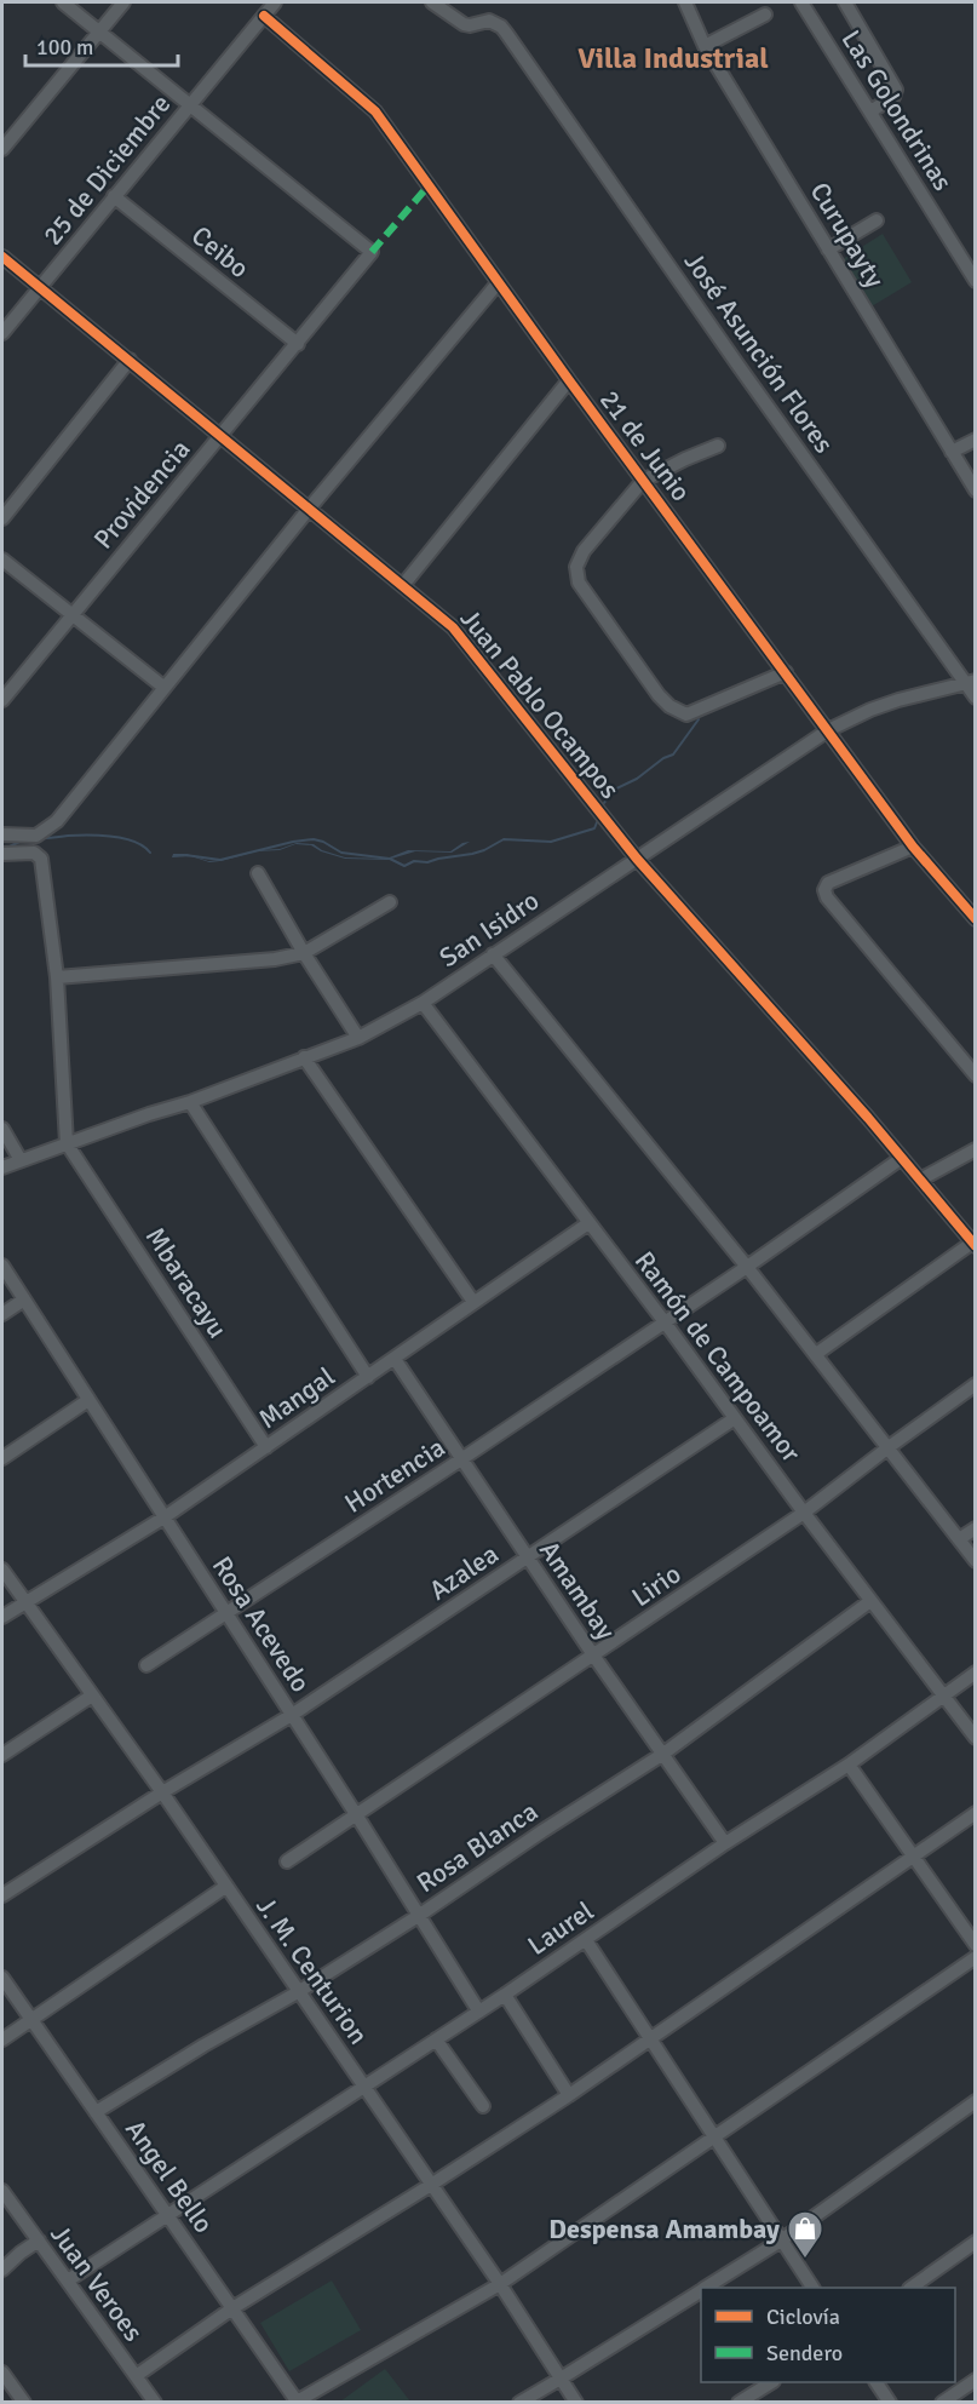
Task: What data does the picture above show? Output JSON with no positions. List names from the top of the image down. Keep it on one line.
{"streets":{"street":["Las Golondrinas","25 de Diciembre","Curupayty","Ceibo","José Asunción Flores","21 de Junio","Providencia","Juan Pablo Ocampos","San Isidro","Mbaracayu","Ramón de Campoamor","Mangal","Hortencia","Azalea","Lirio","Amambay","Rosa Acevedo","Rosa Blanca","Laurel","J. M. Centurion","Angel Bello","Juan Veroes"]},"crossings":[["25 de Diciembre","Ceibo"],["25 de Diciembre","21 de Junio"],["25 de Diciembre","Providencia"],["25 de Diciembre","Juan Pablo Ocampos"],["Ceibo","Providencia"],["José Asunción Flores","San Isidro"],["21 de Junio","San Isidro"],["Providencia","Juan Pablo Ocampos"],["Juan Pablo Ocampos","San Isidro"],["Juan Pablo Ocampos","Hortencia"],["San Isidro","Mbaracayu"],["San Isidro","Ramón de Campoamor"],["Mbaracayu","Mangal"],["Ramón de Campoamor","Mangal"],["Ramón de Campoamor","Hortencia"],["Ramón de Campoamor","Azalea"],["Ramón de Campoamor","Lirio"],["Ramón de Campoamor","Rosa Blanca"],["Ramón de Campoamor","Laurel"],["Mangal","Amambay"],["Mangal","Rosa Acevedo"],["Mangal","J. M. Centurion"],["Hortencia","Amambay"],["Hortencia","Rosa Acevedo"],["Azalea","Amambay"],["Azalea","Rosa Acevedo"],["Azalea","J. M. Centurion"],["Lirio","Amambay"],["Lirio","Rosa Acevedo"],["Amambay","Rosa Blanca"],["Amambay","Laurel"],["Rosa Acevedo","Rosa Blanca"],["Rosa Acevedo","Laurel"],["Rosa Blanca","J. M. Centurion"],["Rosa Blanca","Angel Bello"],["Laurel","J. M. Centurion"],["Laurel","Angel Bello"],["Laurel","Juan Veroes"]],"districts":["Villa Industrial"],"places":{"shop":["Despensa Amambay"]},"legend":["Ciclovía","Sendero"],"scale_bar":"100 m"}
